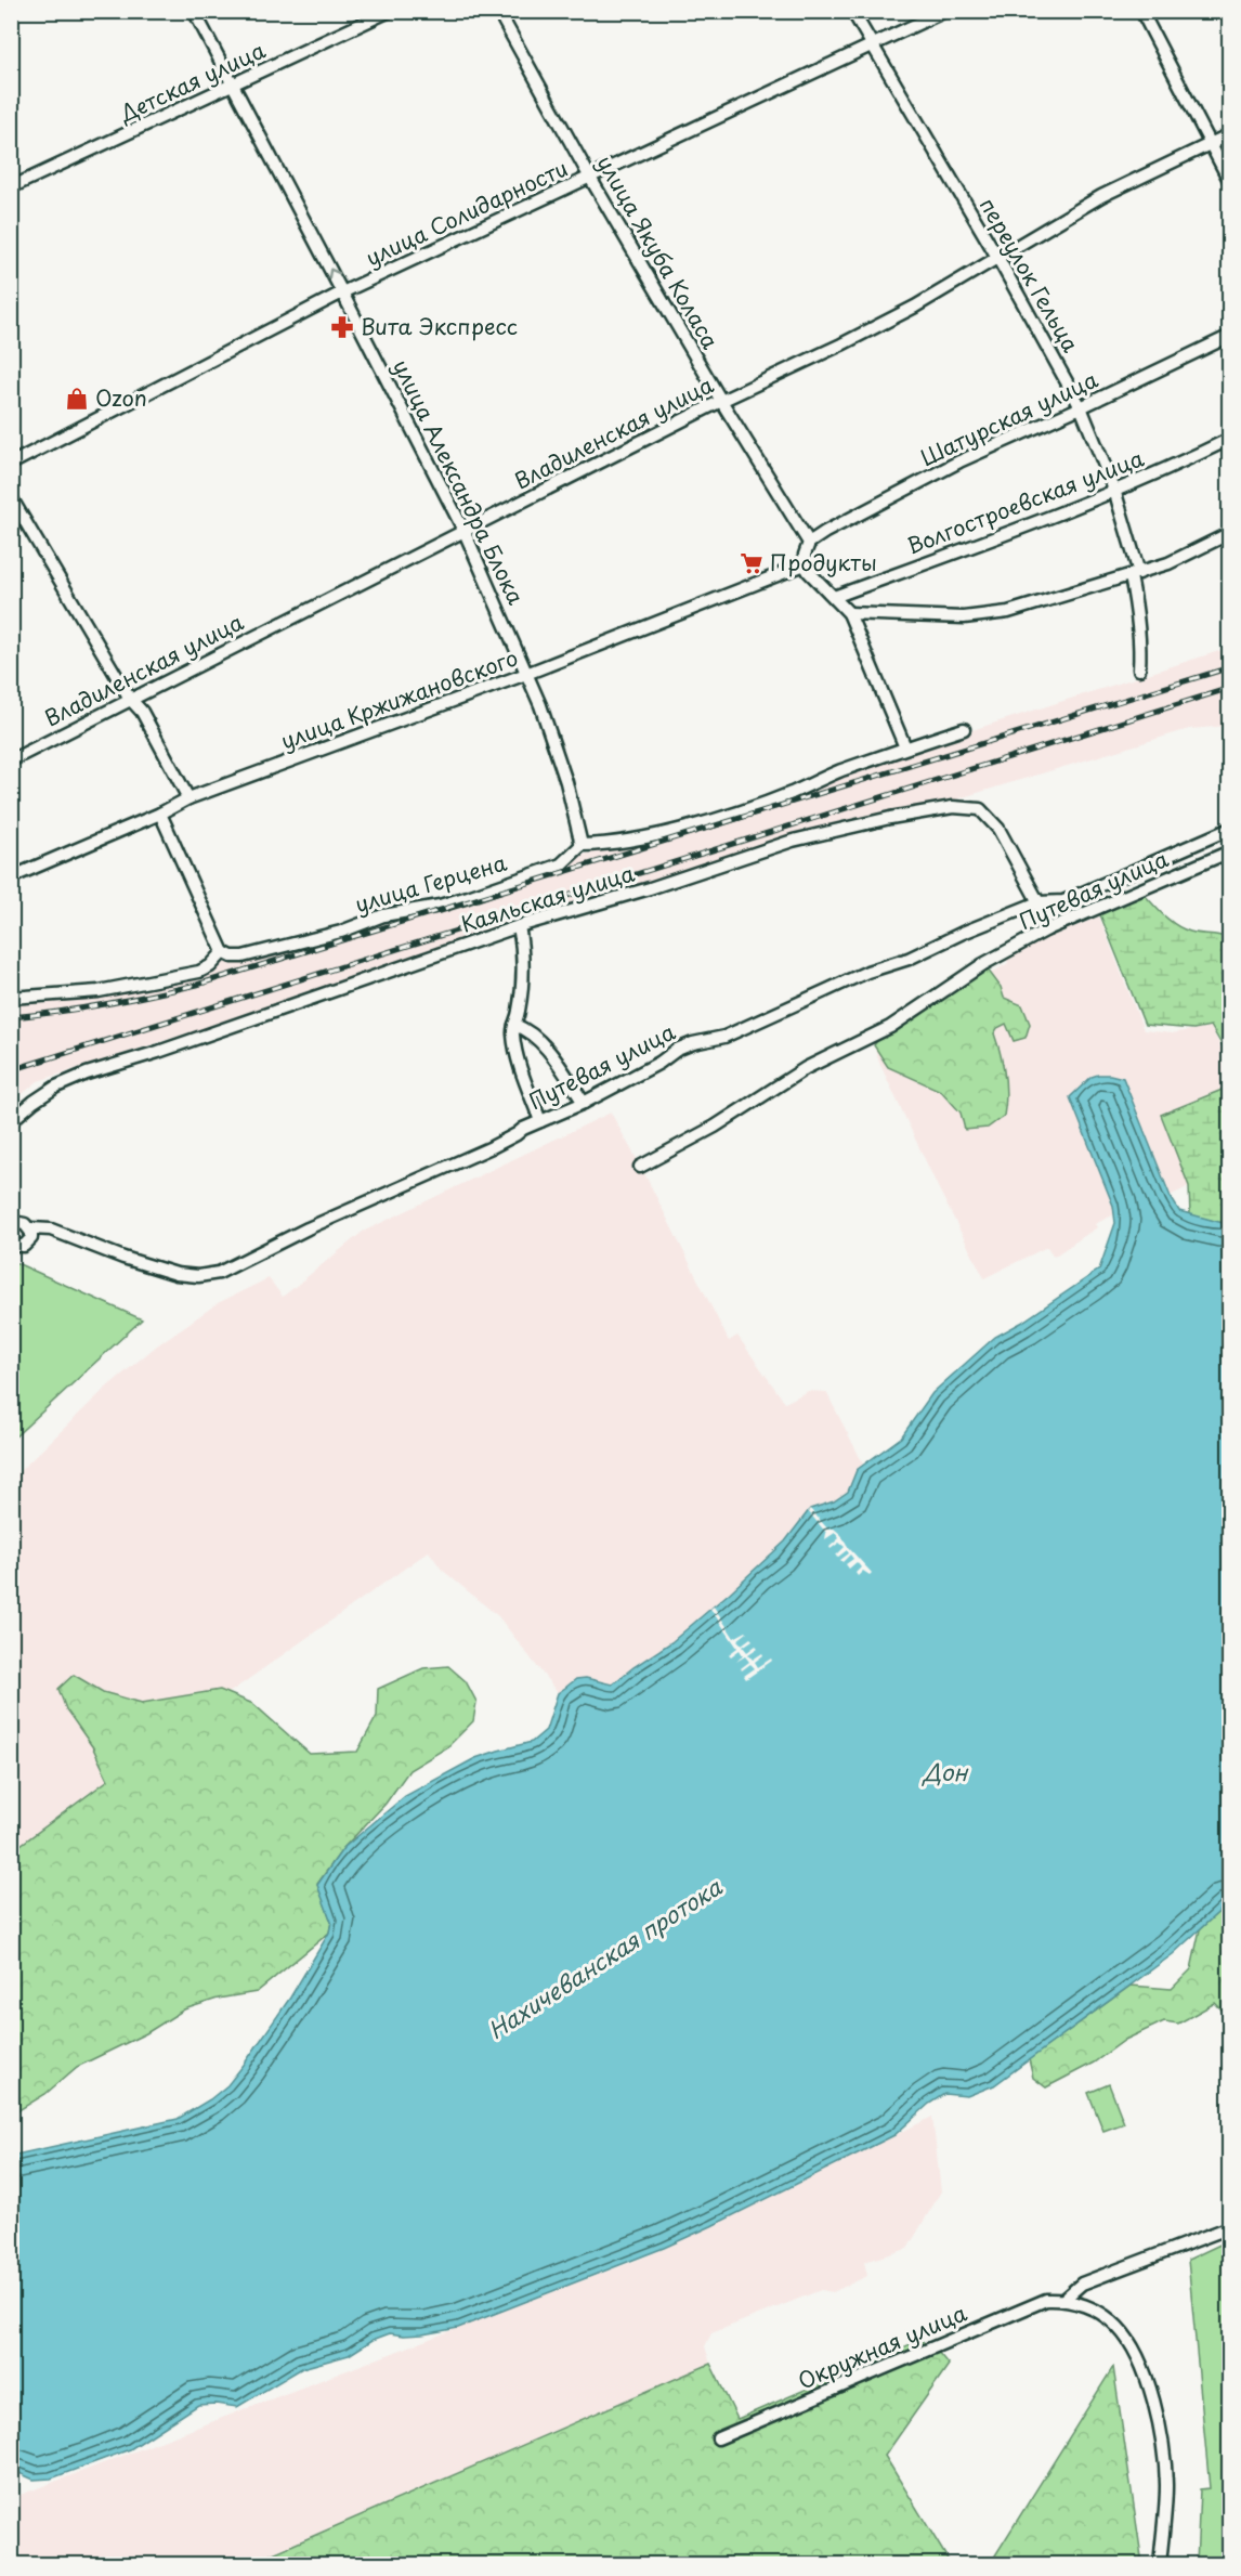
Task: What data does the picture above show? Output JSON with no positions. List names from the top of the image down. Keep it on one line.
{"streets":{"street":["Детская улица","улица Солидарности","улица Якуба Коласа","переулок Гельца","Шатурская улица","Владиленская улица","улица Александра Блока","Волгостроевская улица","улица Кржижановского","улица Герцена","Путевая улица","Каяльская улица","Окружная улица"]},"crossings":[["Детская улица","улица Александра Блока"],["улица Солидарности","улица Якуба Коласа"],["улица Солидарности","переулок Гельца"],["улица Солидарности","улица Александра Блока"],["улица Якуба Коласа","Шатурская улица"],["улица Якуба Коласа","Владиленская улица"],["переулок Гельца","Шатурская улица"],["переулок Гельца","Владиленская улица"],["переулок Гельца","Волгостроевская улица"],["Владиленская улица","улица Александра Блока"],["улица Александра Блока","улица Кржижановского"],["улица Александра Блока","улица Герцена"],["Путевая улица","Каяльская улица"]],"water":["Дон","Нахичеванская протока"],"places":{"pharmacy":["Вита Экспресс"],"shop":["Ozon"],"supermarket":["Продукты"]}}
